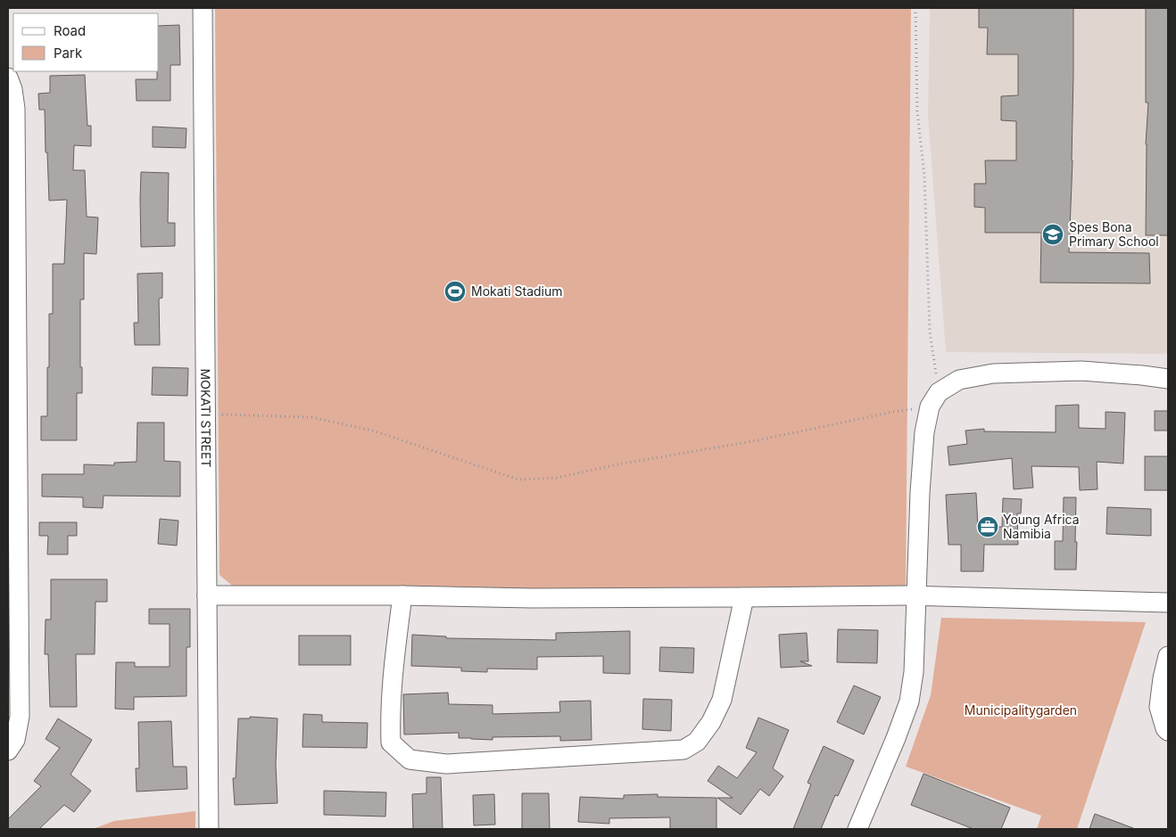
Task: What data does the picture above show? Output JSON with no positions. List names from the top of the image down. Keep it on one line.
{"streets":{"street":["MOKATI STREET"]},"parks":["Municipalitygarden"],"places":{"school or university":["Spes Bona Primary School"],"sports":["Mokati Stadium"],"office":["Young Africa Namibia"]},"legend":["Road","Park"]}
